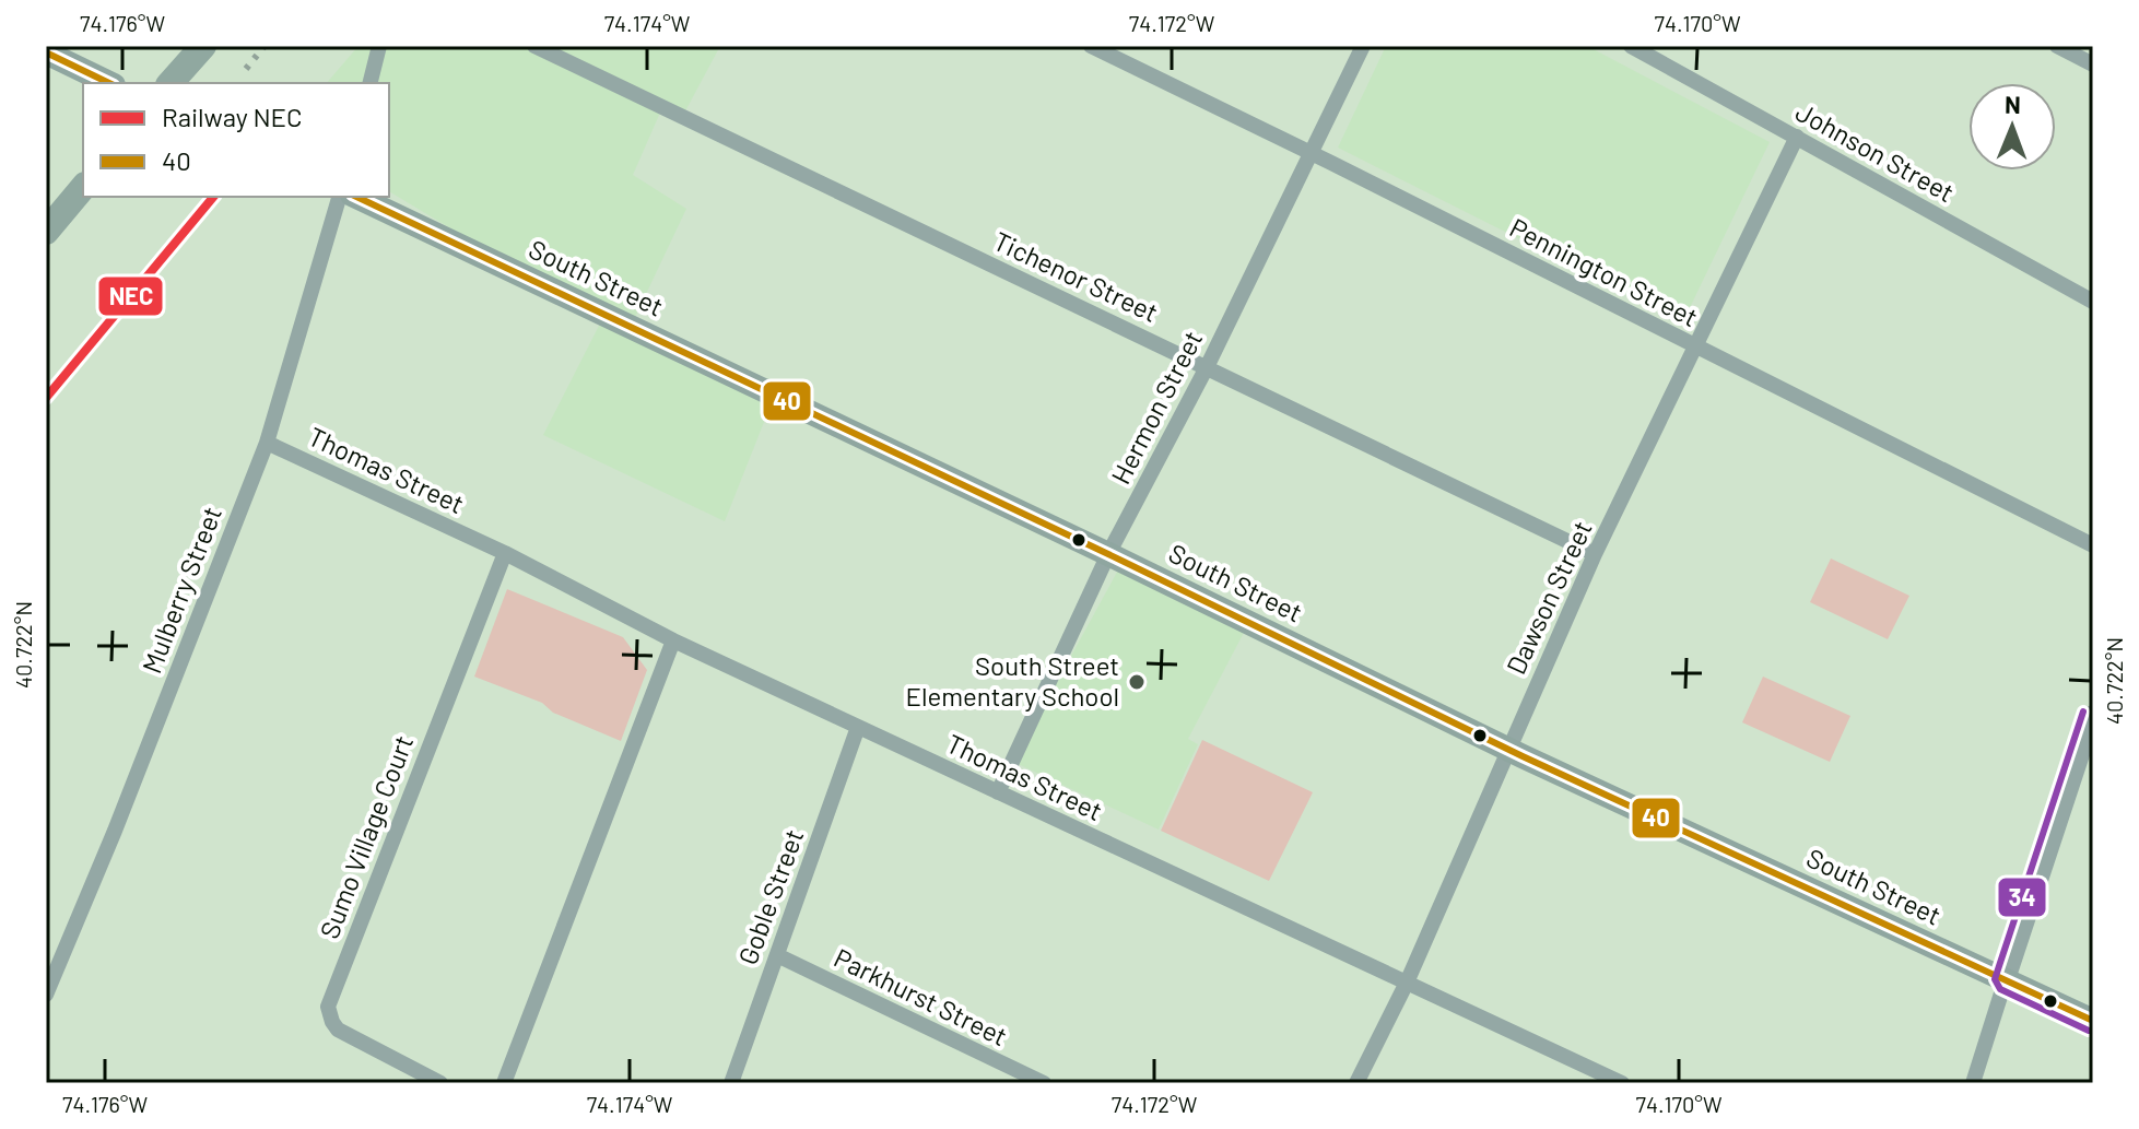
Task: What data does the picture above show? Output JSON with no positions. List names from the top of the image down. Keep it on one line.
{"streets":{"main road":["South Street"],"street":["Johnson Street","Pennington Street","Tichenor Street","Hermon Street","Thomas Street","Mulberry Street","Dawson Street","Sumo Village Court","Goble Street","Parkhurst Street"]},"crossings":[["Johnson Street","Dawson Street"],["Pennington Street","Hermon Street"],["Pennington Street","Dawson Street"],["Tichenor Street","Hermon Street"],["Tichenor Street","Dawson Street"],["South Street","Hermon Street"],["South Street","Dawson Street"],["Hermon Street","Thomas Street"],["Thomas Street","Mulberry Street"],["Thomas Street","Dawson Street"],["Thomas Street","Sumo Village Court"],["Thomas Street","Goble Street"],["Goble Street","Parkhurst Street"]],"places":["South Street Elementary School"],"lines":["transit line 40","rail line NEC","transit line 34"],"legend":["Railway NEC","40"],"north":"top","coordinates":["74.176°W","74.174°W","74.172°W","74.170°W","40.722°N"]}
